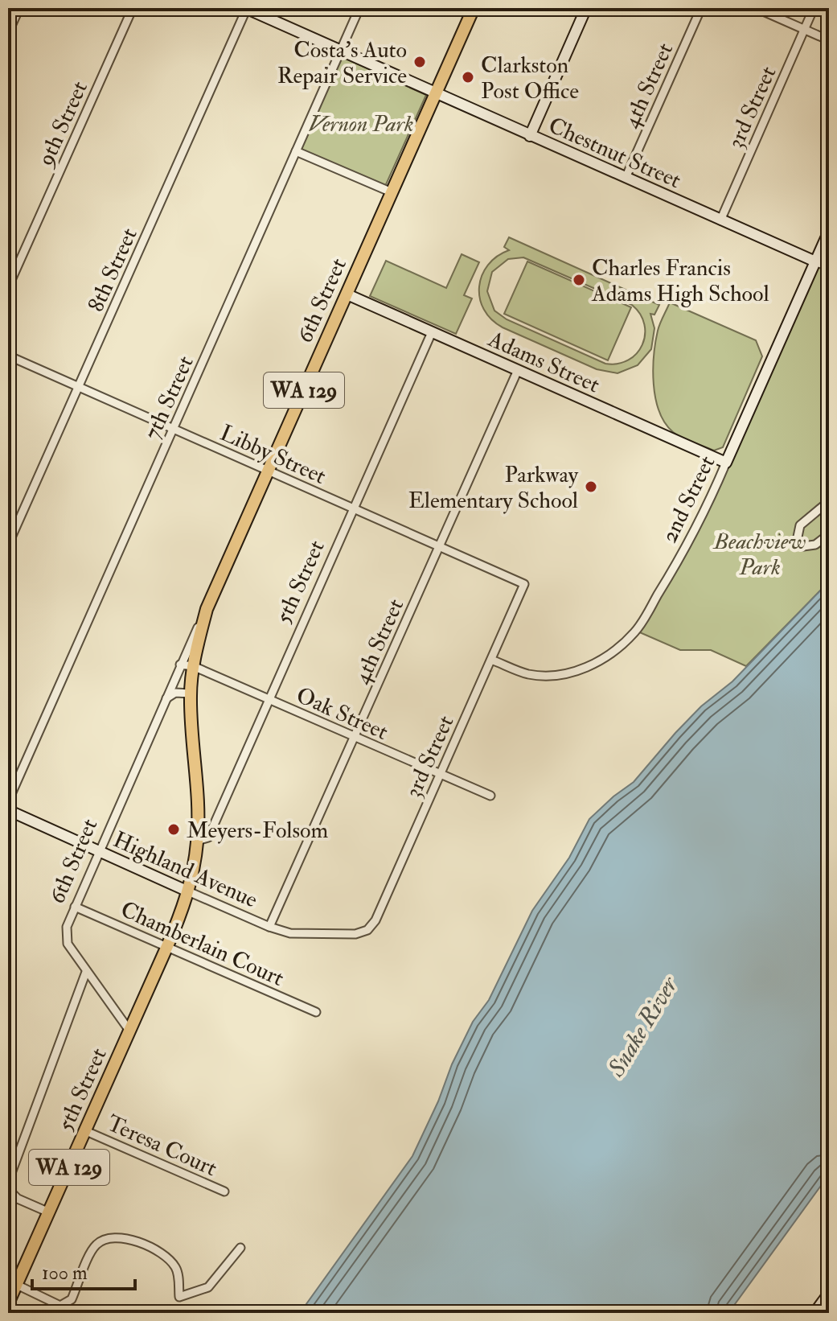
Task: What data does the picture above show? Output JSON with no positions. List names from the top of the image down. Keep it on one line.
{"streets":{"main road":["6th Street","WA 129","5th Street"],"street":["4th Street","3rd Street","9th Street","Chestnut Street","8th Street","Adams Street","7th Street","Libby Street","2nd Street","Oak Street","Highland Avenue","Chamberlain Court","Teresa Court"]},"crossings":[["4th Street","Chestnut Street"],["4th Street","Adams Street"],["4th Street","Libby Street"],["4th Street","Oak Street"],["4th Street","Highland Avenue"],["3rd Street","Chestnut Street"],["3rd Street","Libby Street"],["3rd Street","2nd Street"],["3rd Street","Oak Street"],["3rd Street","Highland Avenue"],["Chestnut Street","8th Street"],["Chestnut Street","6th Street"],["Chestnut Street","7th Street"],["Chestnut Street","2nd Street"],["8th Street","Libby Street"],["6th Street","Adams Street"],["6th Street","WA 129"],["6th Street","Libby Street"],["6th Street","5th Street"],["6th Street","Oak Street"],["6th Street","Highland Avenue"],["6th Street","Chamberlain Court"],["Adams Street","2nd Street"],["Adams Street","5th Street"],["WA 129","5th Street"],["WA 129","Highland Avenue"],["7th Street","Libby Street"],["Libby Street","5th Street"],["5th Street","Oak Street"],["5th Street","Highland Avenue"],["5th Street","Chamberlain Court"],["5th Street","Teresa Court"]],"water":["Snake River"],"parks":["Vernon Park","Beachview Park"],"places":["Costa's Auto Repair Service","Clarkston Post Office","Charles Francis Adams High School","Parkway Elementary School","Meyers-Folsom"],"scale_bar":"100 m"}
